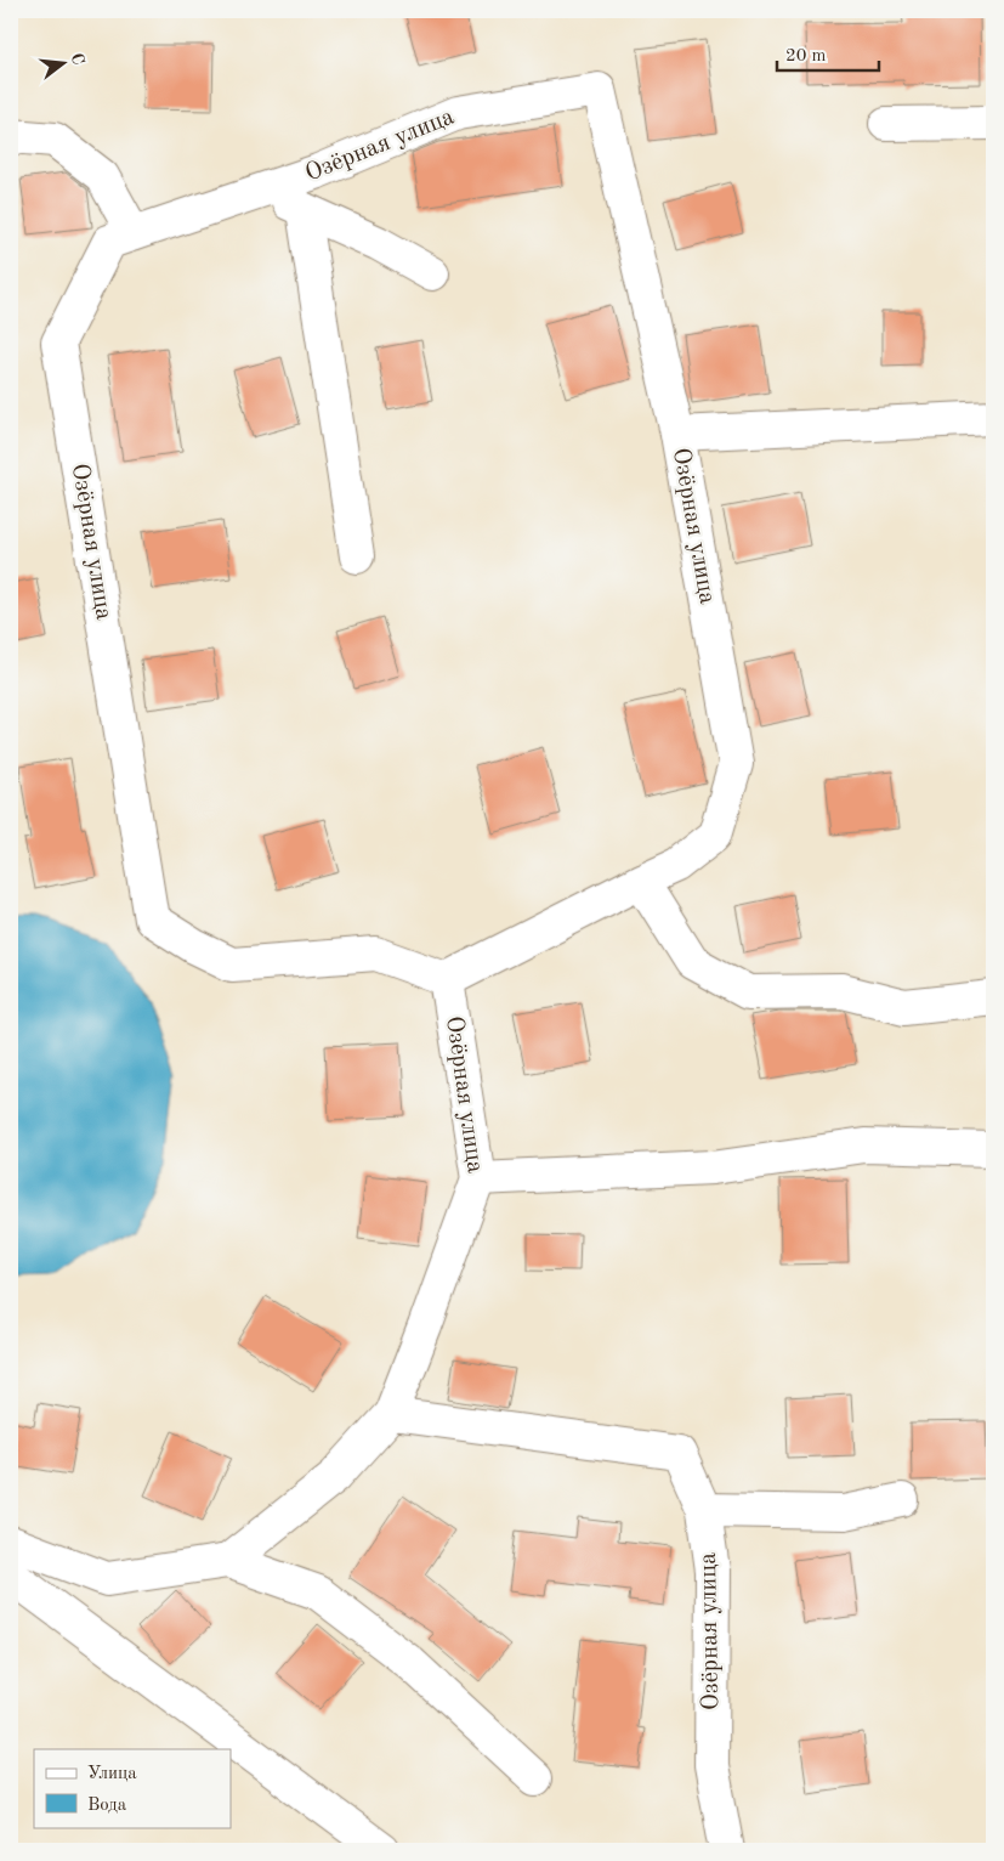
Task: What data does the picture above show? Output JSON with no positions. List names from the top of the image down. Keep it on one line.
{"streets":{"street":["Озёрная улица"]},"legend":["Улица","Вода"],"scale_bar":"20 m","north":"right"}
